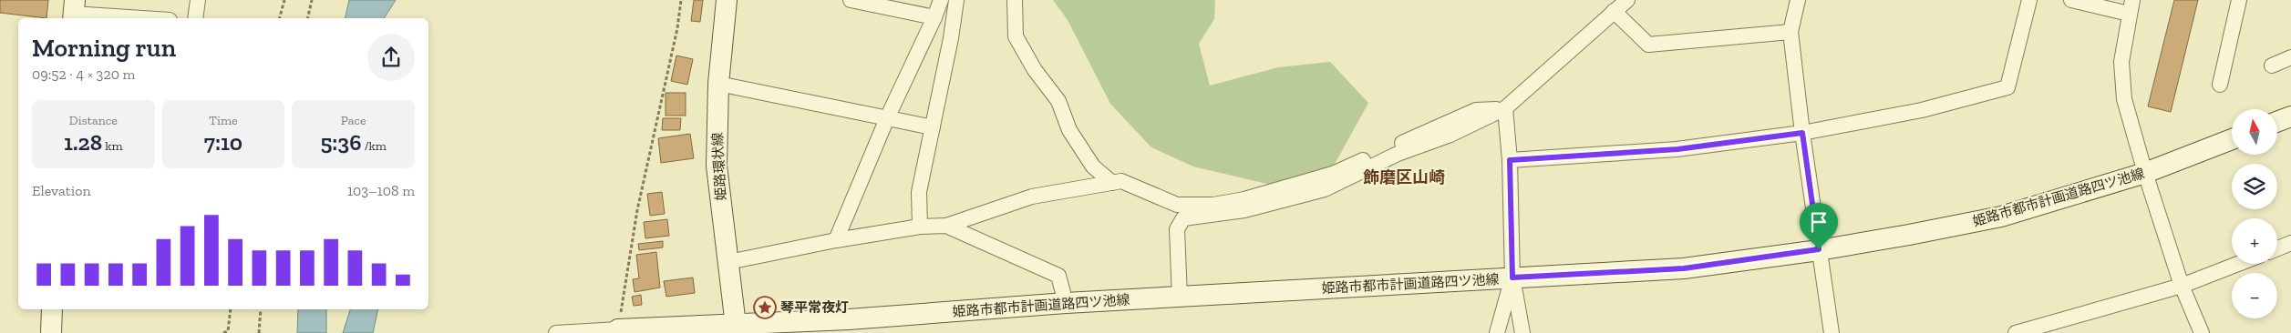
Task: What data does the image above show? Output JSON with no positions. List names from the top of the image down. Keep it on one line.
{"streets":{"street":["姫路環状線","姫路市都市計画道路四ツ池線"]},"crossings":[["姫路環状線","姫路市都市計画道路四ツ池線"]],"districts":["飾磨区山崎"],"places":{"place":["琴平常夜灯"]},"north":"top","page":{"heading":["Morning run","09:52 · 4 × 320 m"],"stats":[["Distance","1.28 km"],["Time","7:10"],["Pace","5:36 /km"]],"map_buttons":["+","−"],"chart":["Elevation","103–108 m"]}}
